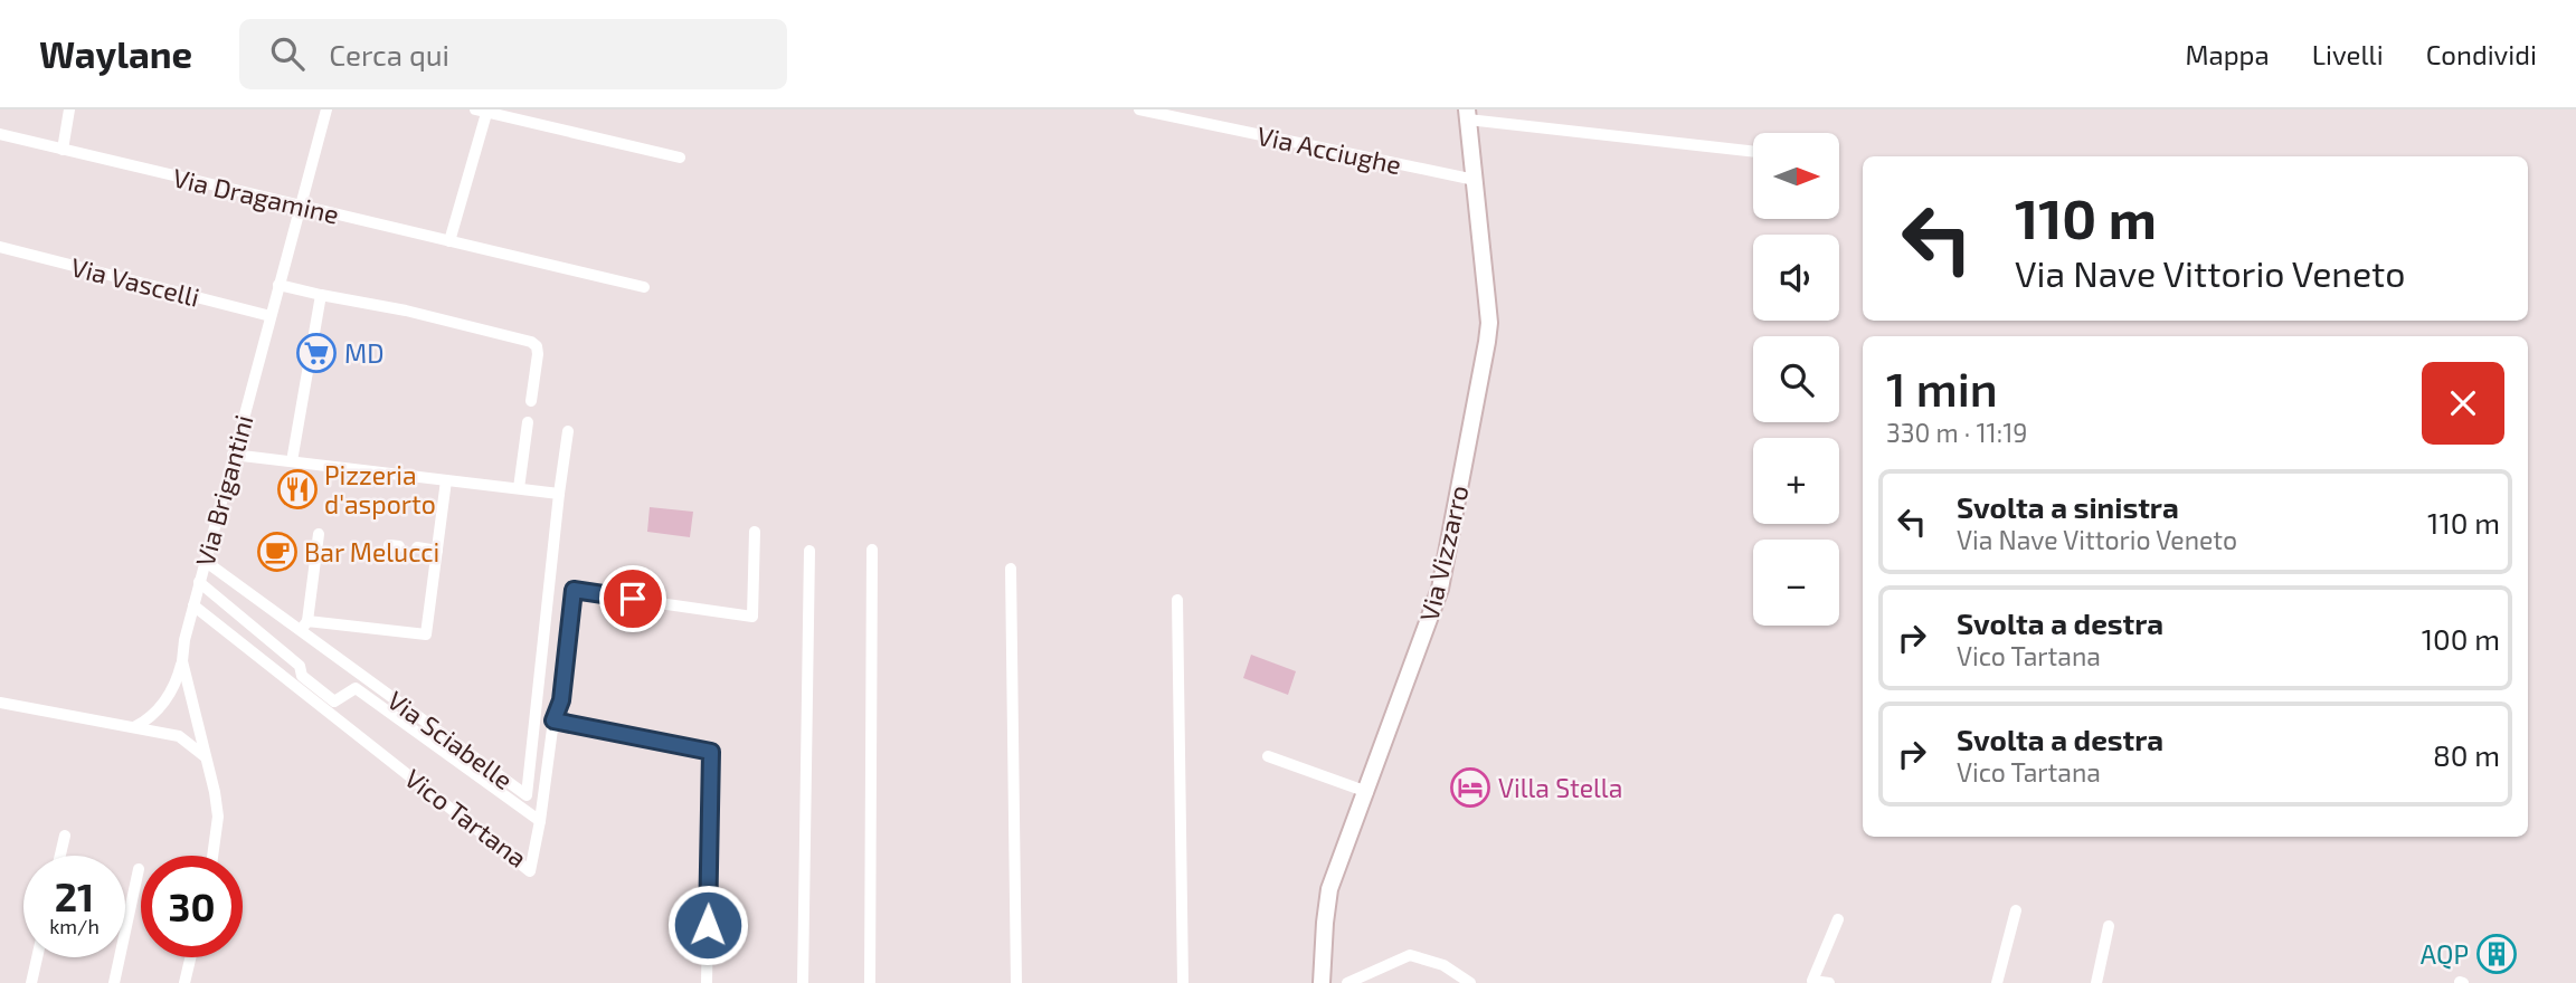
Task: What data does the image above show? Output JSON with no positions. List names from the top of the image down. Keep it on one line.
{"streets":{"street":["Via Acciughe","Via Dragamine","Via Vascelli","Via Brigantini","Via Vizzarro","Via Sciabelle","Vico Tartana"]},"crossings":[["Via Acciughe","Via Vizzarro"],["Via Dragamine","Via Brigantini"],["Via Vascelli","Via Brigantini"],["Via Brigantini","Via Sciabelle"],["Via Brigantini","Vico Tartana"],["Via Sciabelle","Vico Tartana"]],"places":{"supermarket":["MD"],"restaurant":["Pizzeria d'asporto"],"cafe":["Bar Melucci"],"hotel":["Villa Stella"],"building":["AQP"]},"north":"right","page":{"header":"Waylane","search":"Cerca qui","nav":["Mappa","Livelli","Condividi"],"map_buttons":["+","−"],"turn":["110 m","Via Nave Vittorio Veneto"],"heading":["1 min","330 m · 11:19"],"list":[{"name":"Svolta a sinistra","note":"Via Nave Vittorio Veneto","value":"110 m"},{"name":"Svolta a destra","note":"Vico Tartana","value":"100 m"},{"name":"Svolta a destra","note":"Vico Tartana","value":"80 m"}],"speed":"21 km/h","limit":"30"}}
